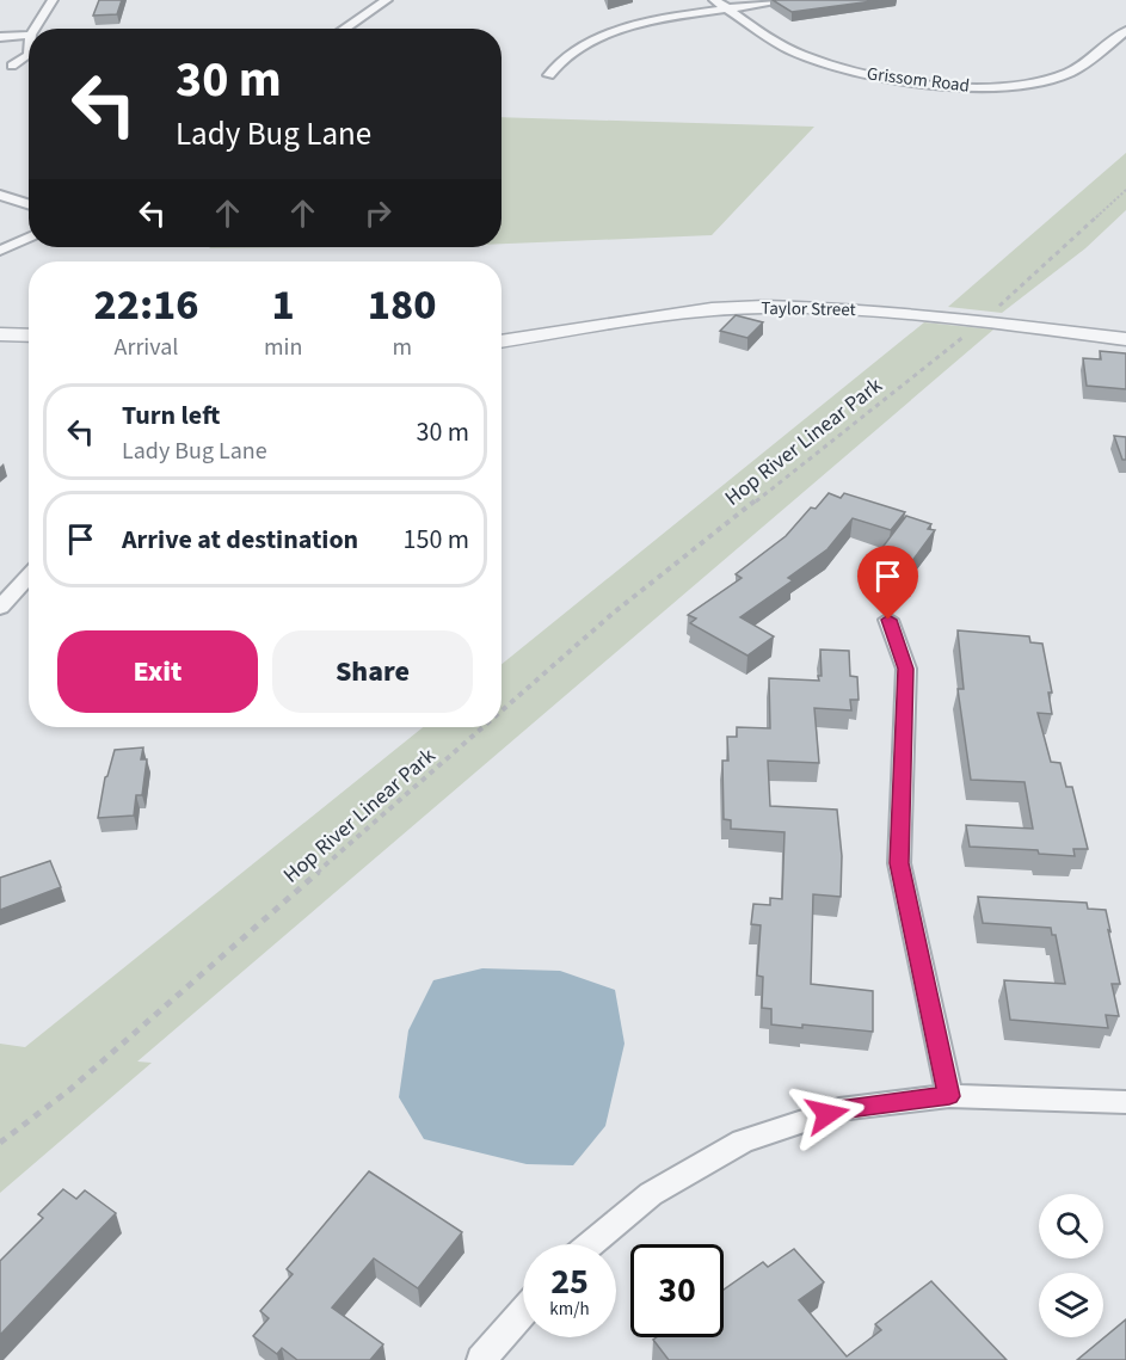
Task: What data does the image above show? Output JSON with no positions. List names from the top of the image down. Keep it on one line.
{"streets":{"street":["Grissom Road","Taylor Street"],"path":["Hop River Linear Park"]},"page":{"turn":["30 m","Lady Bug Lane"],"eta":["22:16","Arrival","1","min","180","m"],"list":[{"name":"Turn left","note":"Lady Bug Lane","value":"30 m"},{"name":"Arrive at destination","value":"150 m"}],"buttons":["Exit","Share"],"speed":"25 km/h","limit":"30"}}
